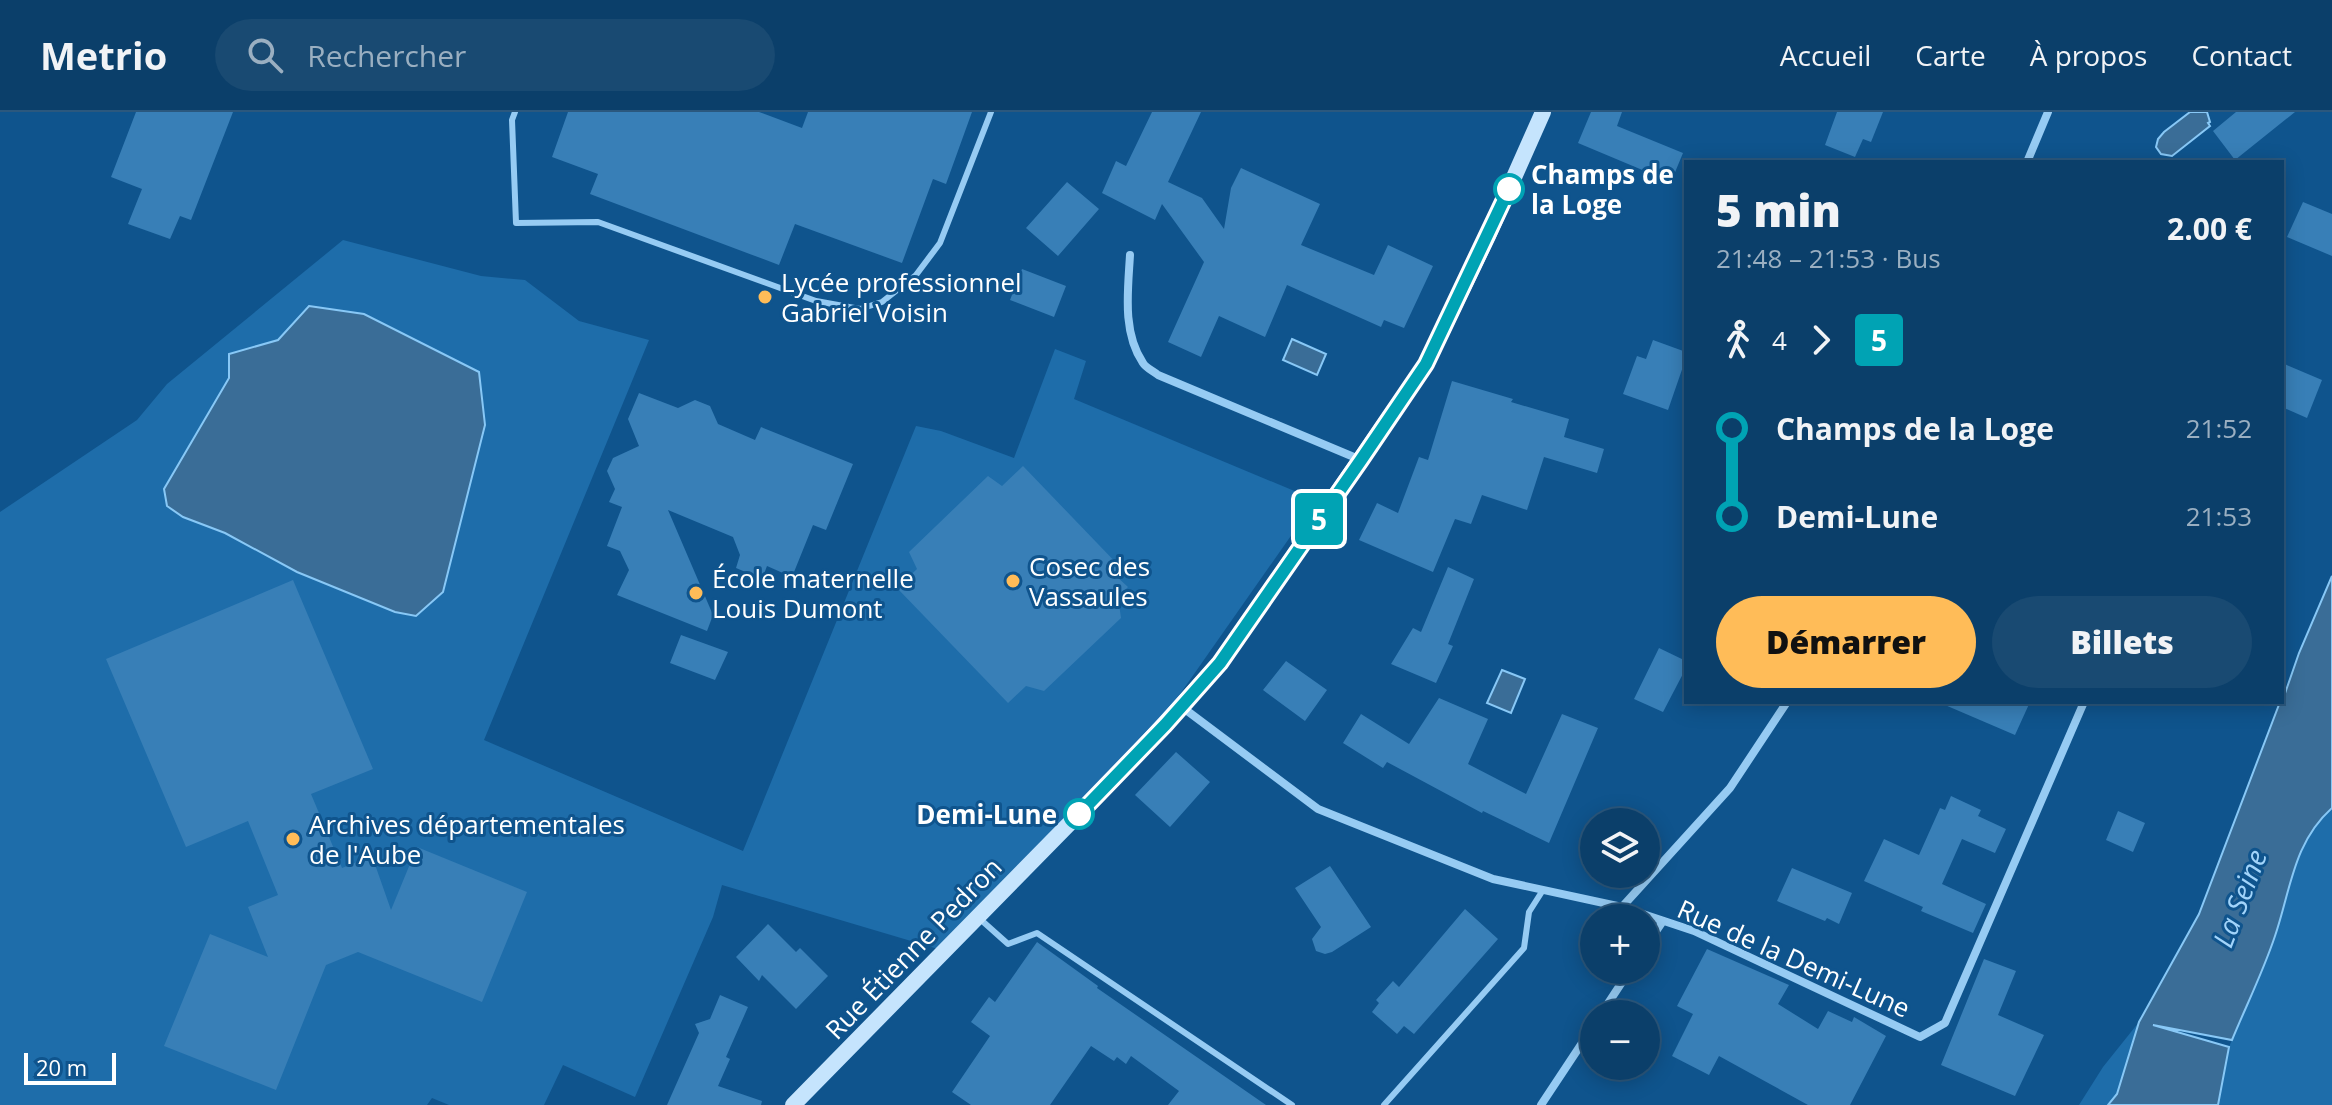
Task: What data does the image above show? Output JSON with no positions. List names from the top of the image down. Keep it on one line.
{"streets":{"street":["Rue Étienne Pedron","Rue de la Demi-Lune"]},"crossings":[["Rue Étienne Pedron","Rue de la Demi-Lune"]],"water":["La Seine"],"places":["Champs de la Loge","Lycée professionnel Gabriel Voisin","Cosec des Vassaules","École maternelle Louis Dumont","Demi-Lune","Archives départementales de l'Aube"],"lines":["bus line 5"],"scale_bar":"20 m","page":{"header":"Metrio","search":"Rechercher","nav":["Accueil","Carte","À propos","Contact"],"on_map":"5","heading":["5 min","21:48 – 21:53 · Bus","2.00 €"],"legs":["4","5"],"list":[{"name":"Champs de la Loge","value":"21:52"},{"name":"Demi-Lune","value":"21:53"}],"buttons":["Démarrer","Billets"],"map_buttons":["+","−"],"scale":"20 m"}}
